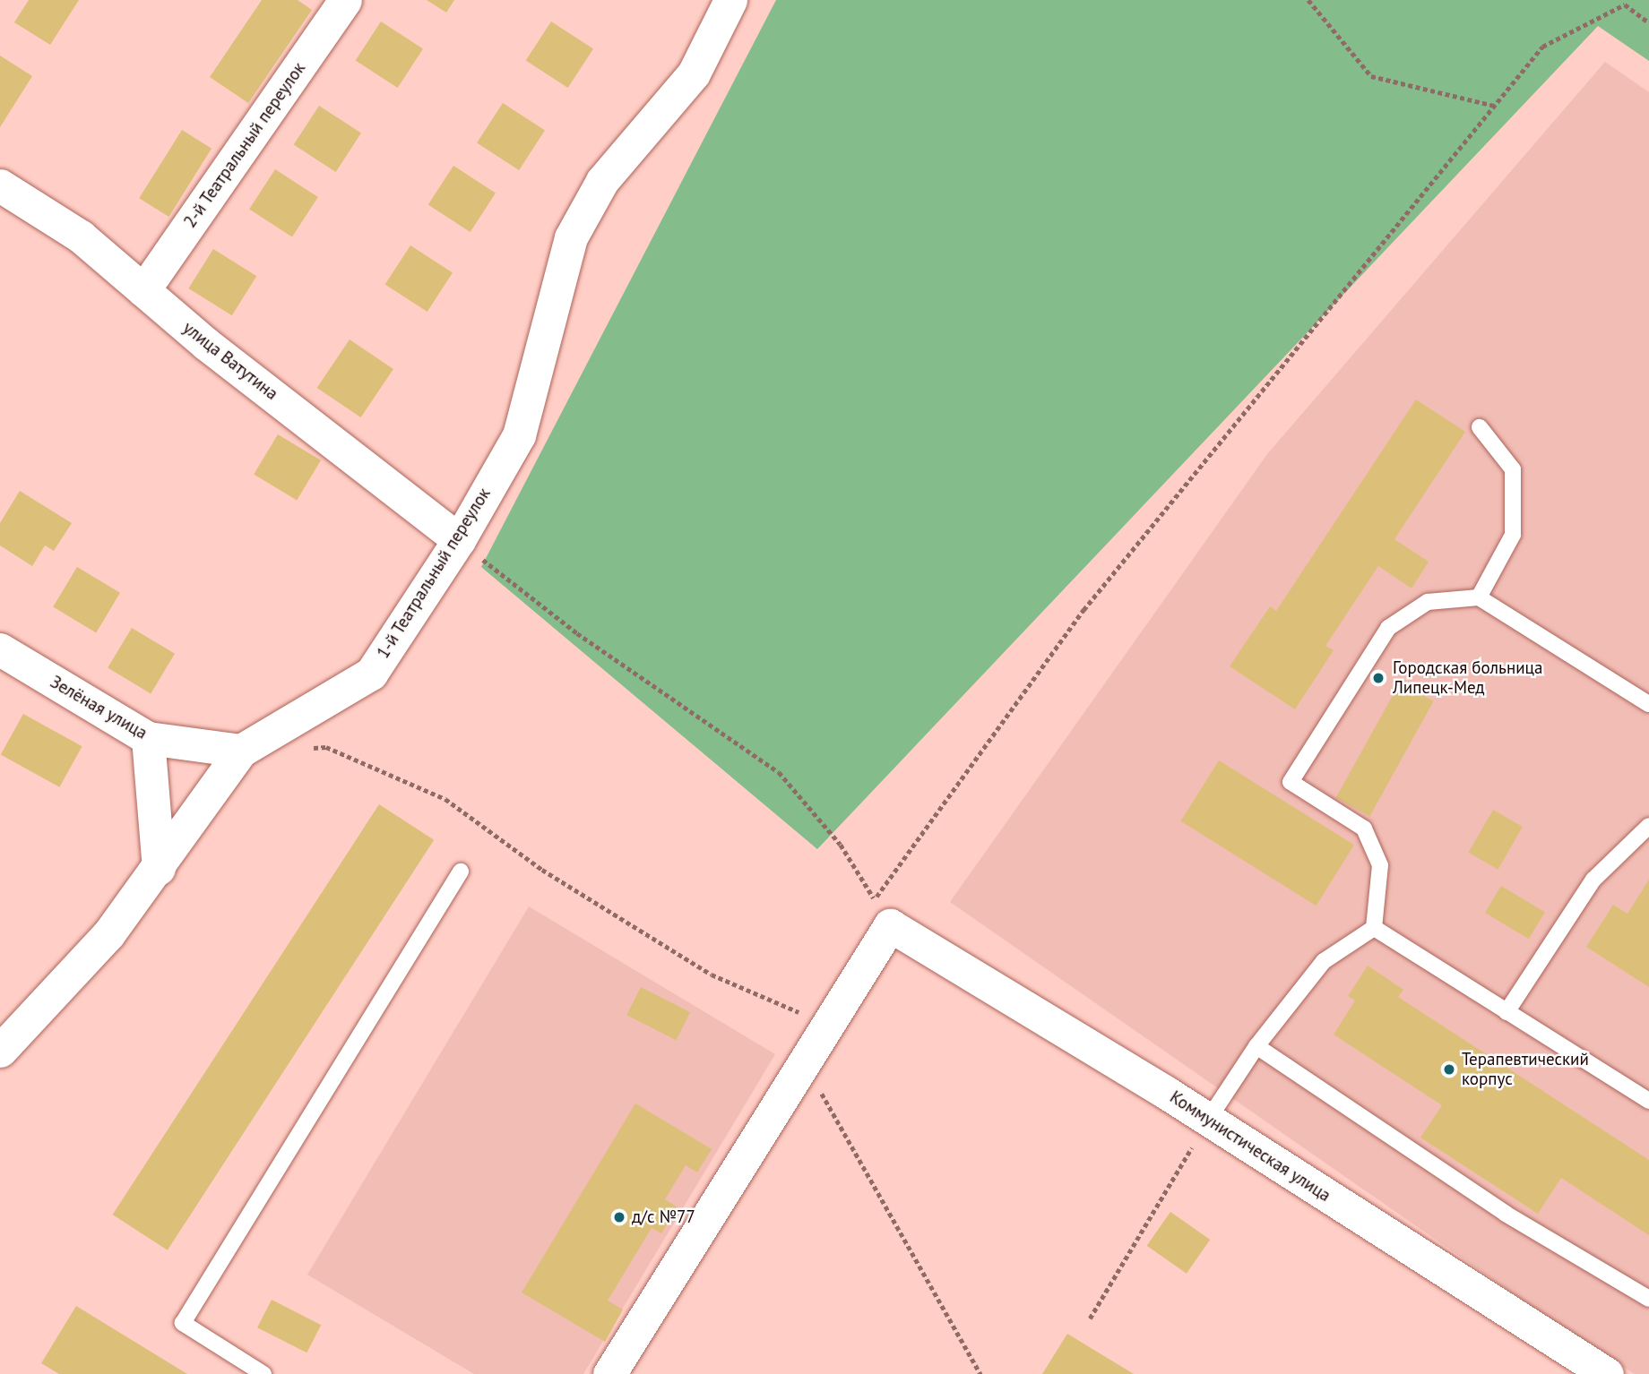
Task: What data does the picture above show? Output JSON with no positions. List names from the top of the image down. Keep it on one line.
{"streets":{"street":["2-й Театральный переулок","улица Ватутина","1-й Театральный переулок","Зелёная улица","Коммунистическая улица"]},"crossings":[["2-й Театральный переулок","улица Ватутина"],["улица Ватутина","1-й Театральный переулок"],["1-й Театральный переулок","Зелёная улица"]],"places":["Городская больница Липецк-Мед","Терапевтический корпус","д/с №77"]}
